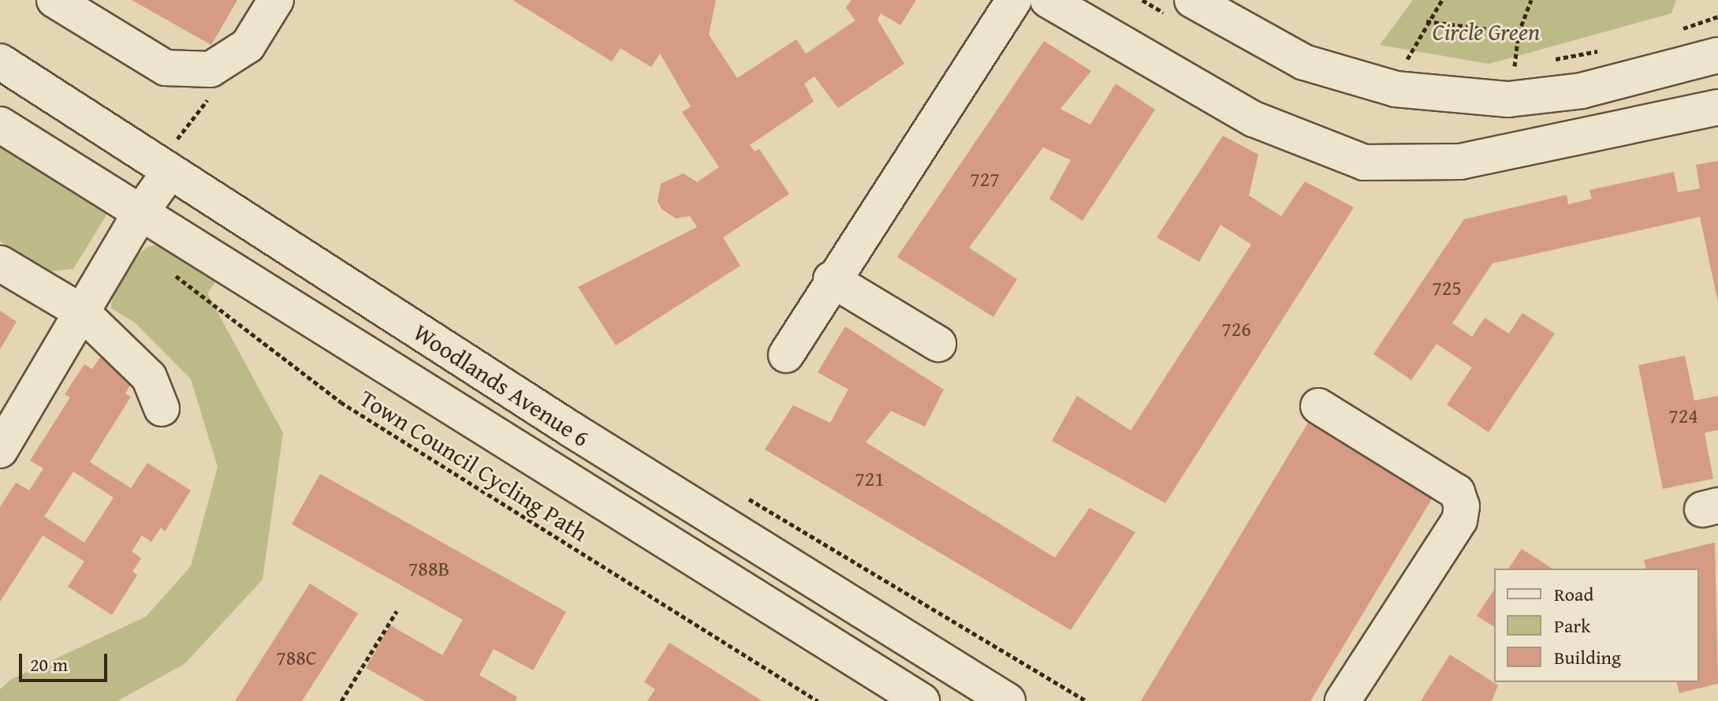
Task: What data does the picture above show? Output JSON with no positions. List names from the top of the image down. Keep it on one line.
{"streets":{"street":["Woodlands Avenue 6"],"path":["Town Council Cycling Path"]},"parks":["Circle Green"],"house_numbers":["727","725","726","724","721","788B","788C"],"legend":["Road","Park","Building"],"scale_bar":"20 m"}
